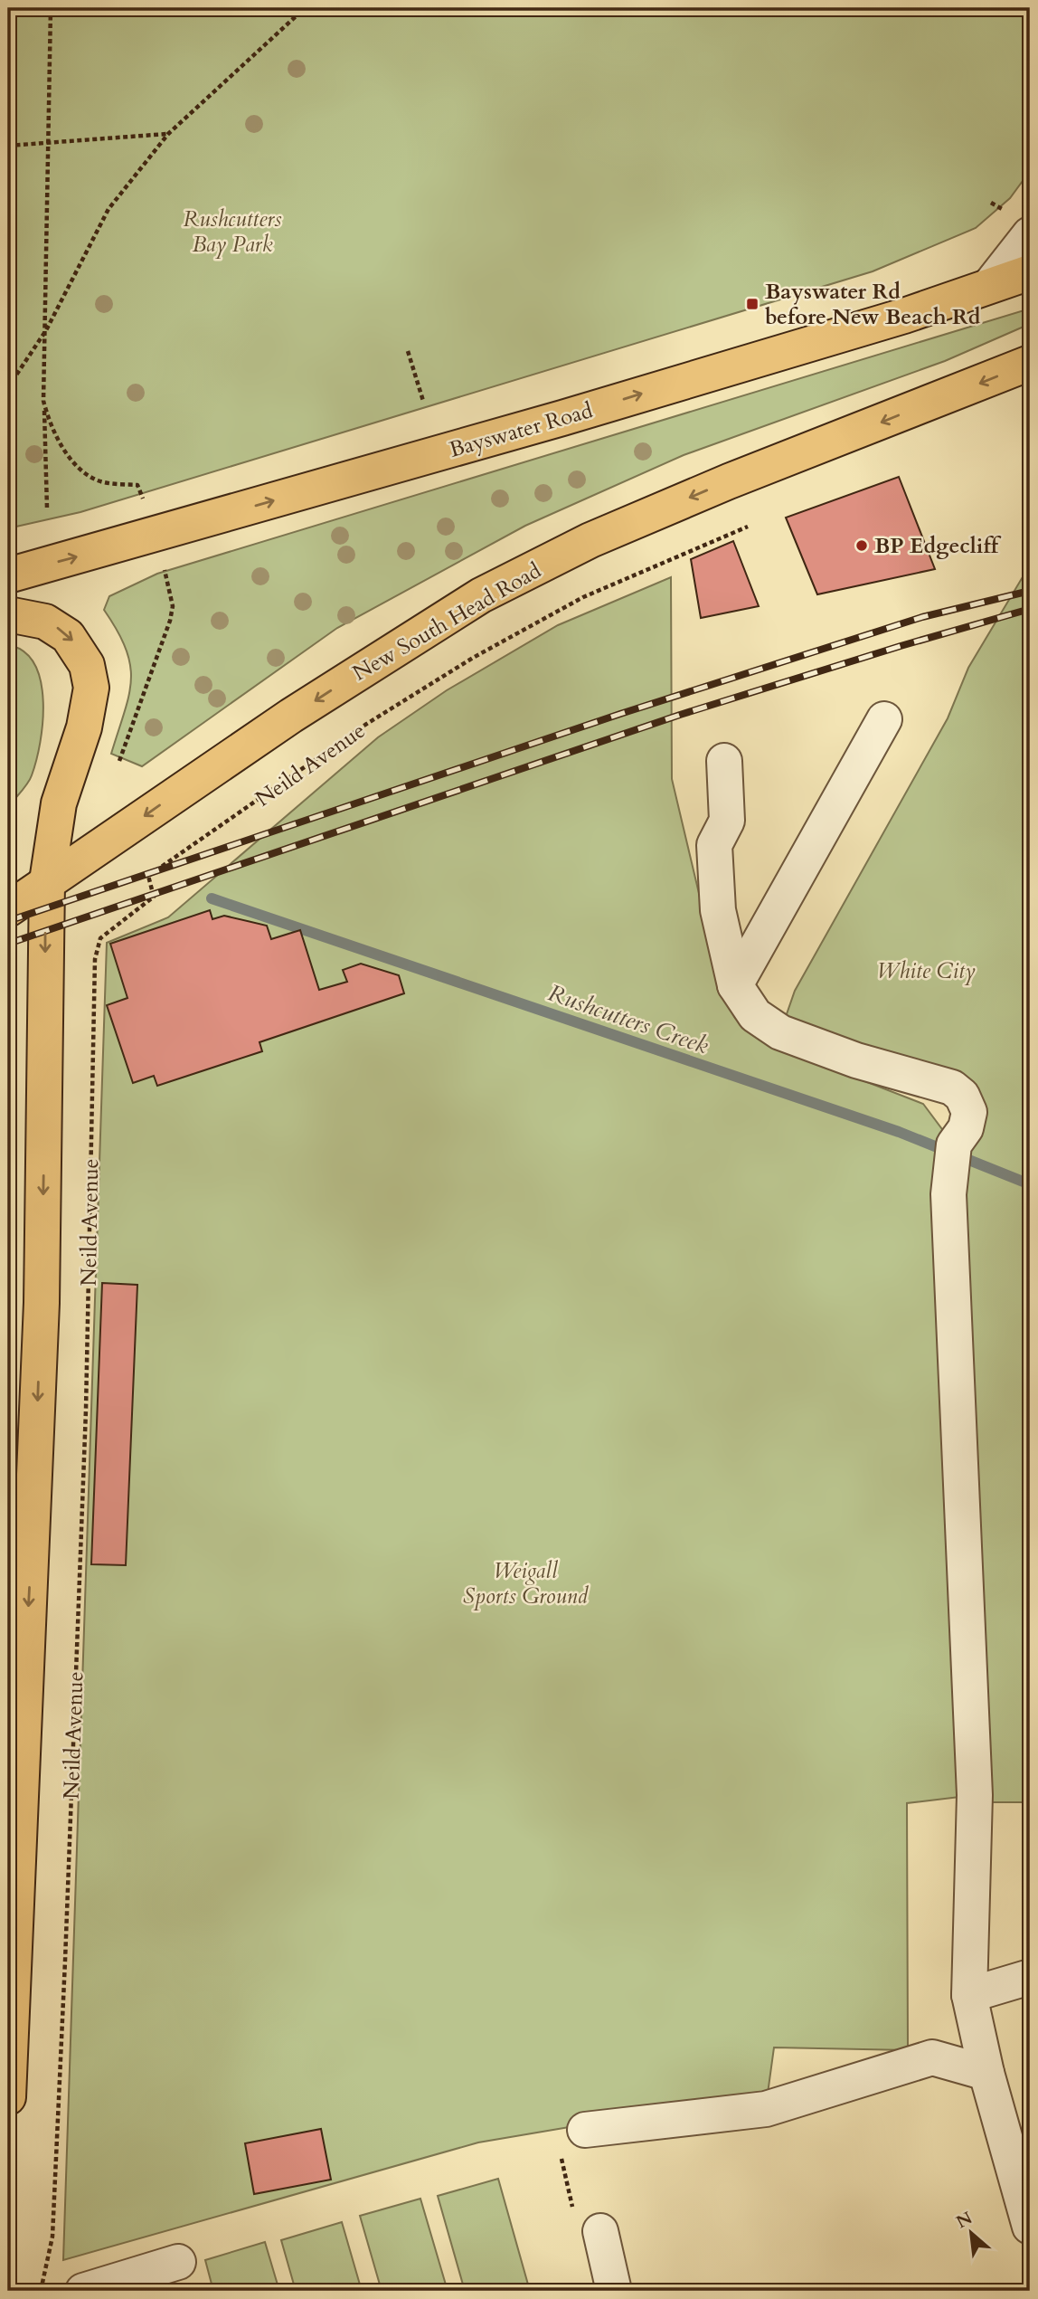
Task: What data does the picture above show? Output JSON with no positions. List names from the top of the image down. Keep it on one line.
{"streets":{"main road":["Bayswater Road","New South Head Road"],"path":["Neild Avenue"]},"one_way":["Bayswater Road","New South Head Road"],"water":["Rushcutters Creek"],"parks":["Rushcutters Bay Park","White City","Weigall Sports Ground"],"places":{"transit":["Bayswater Rd before New Beach Rd"],"other":["BP Edgecliff"]},"north":"top left"}
